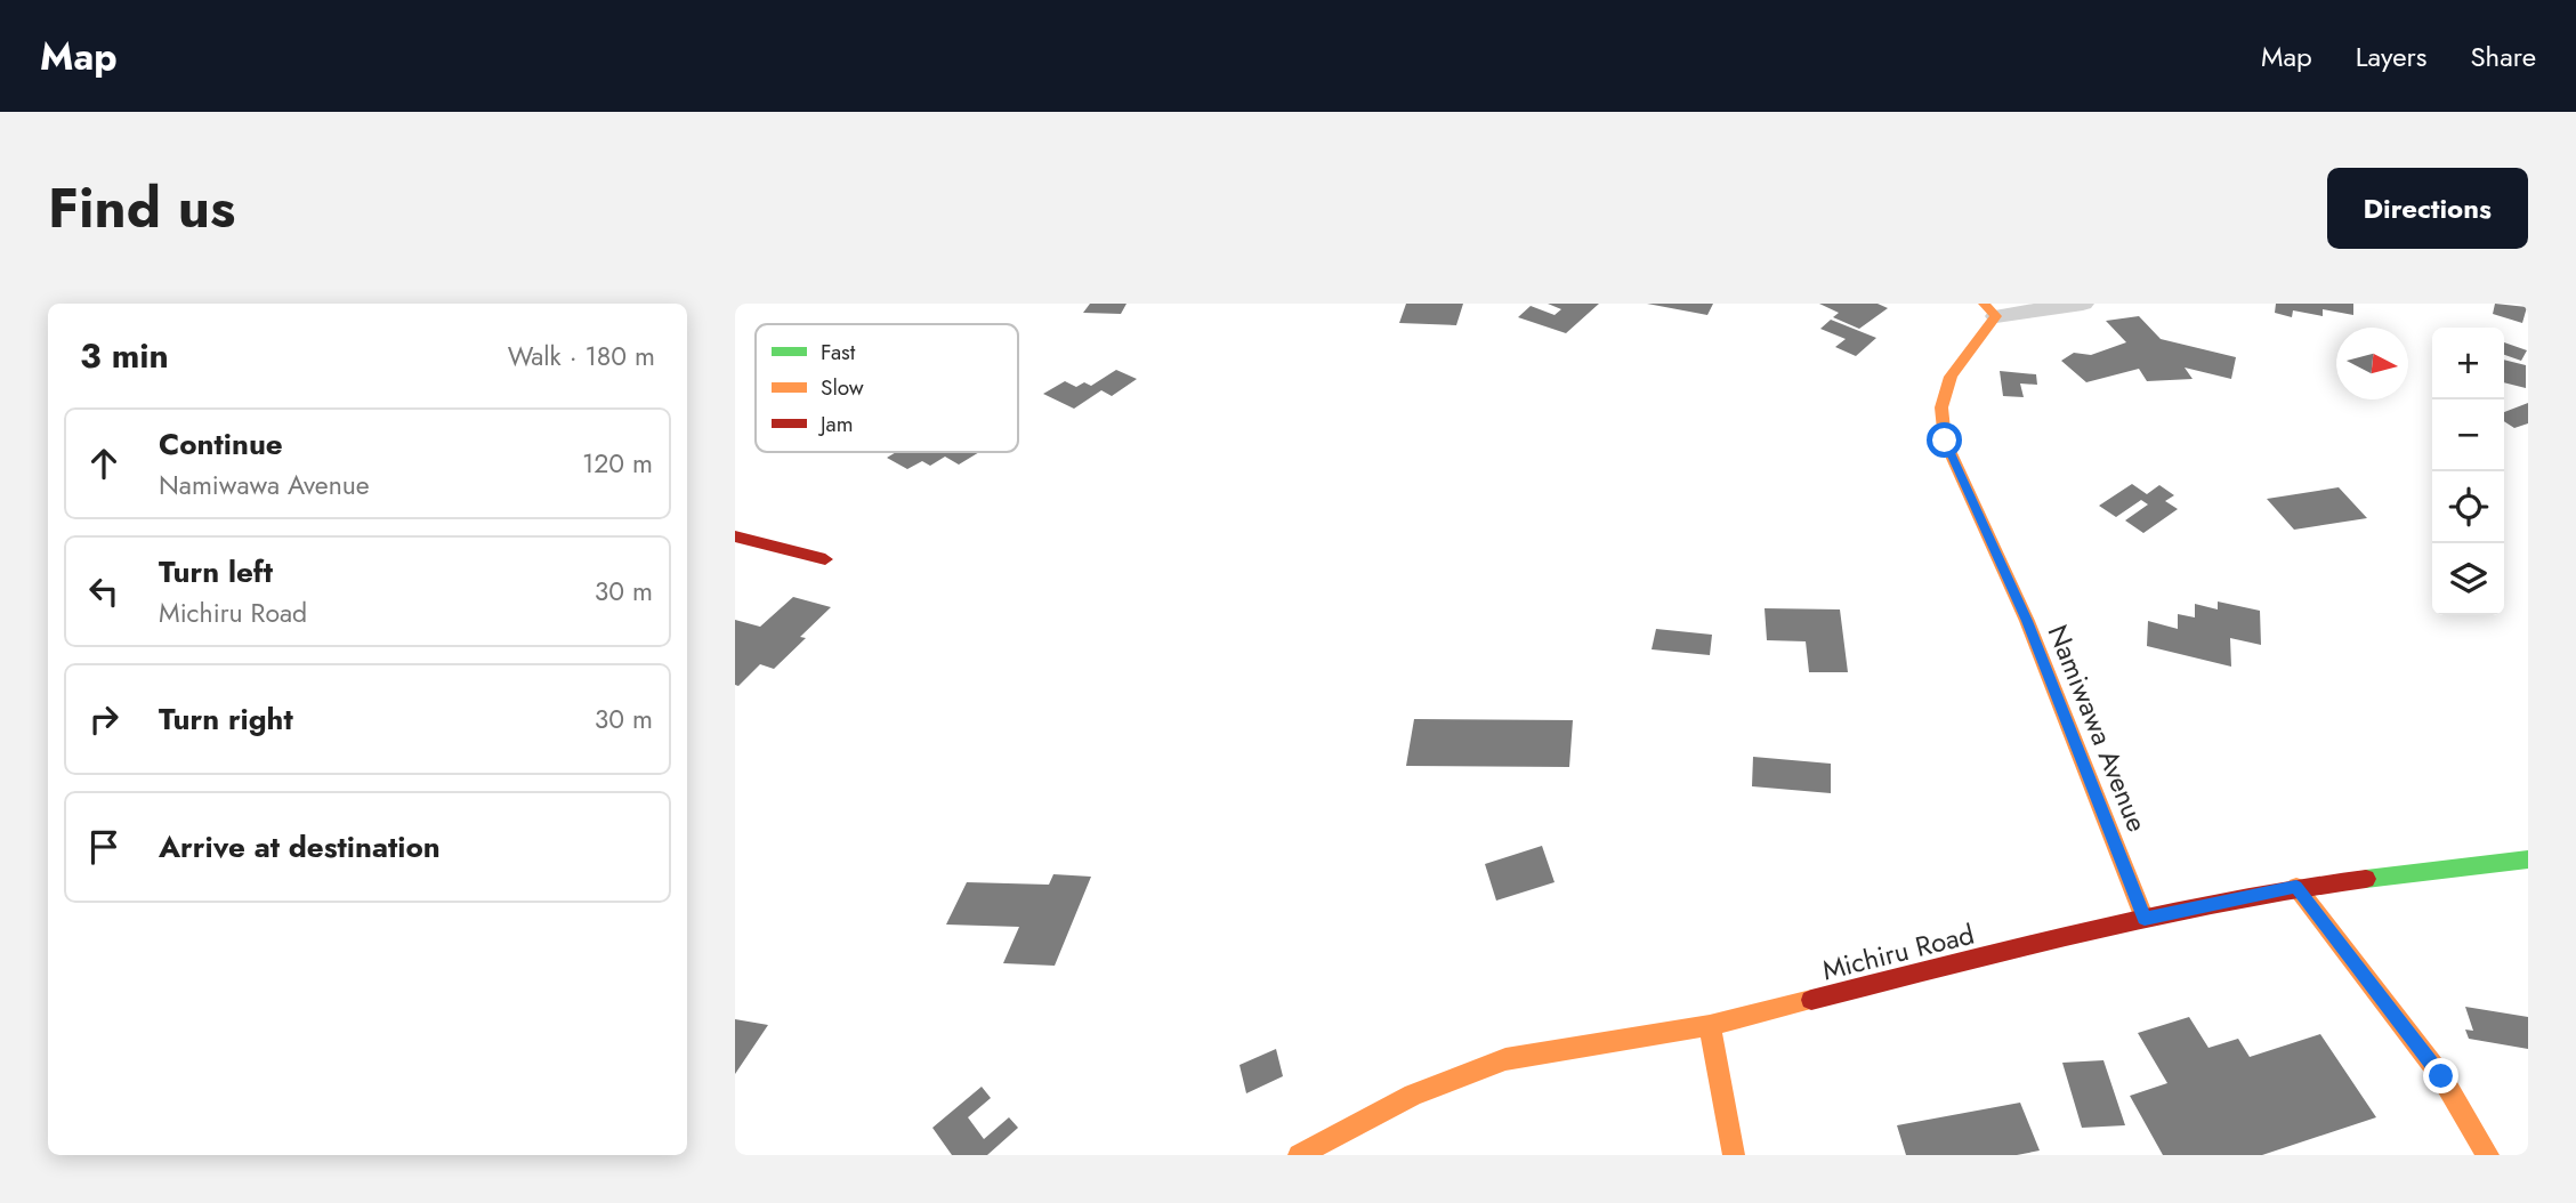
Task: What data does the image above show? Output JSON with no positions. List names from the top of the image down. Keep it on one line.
{"streets":{"street":["Namiwawa Avenue","Michiru Road"]},"crossings":[["Namiwawa Avenue","Michiru Road"]],"legend":["Fast","Slow","Jam"],"north":"right","page":{"header":"Map","nav":["Map","Layers","Share"],"title":"Find us","buttons":"Directions","heading":["3 min","Walk · 180 m"],"map_buttons":["+","−"],"list":[["Continue","Namiwawa Avenue","120 m"],["Turn left","Michiru Road","30 m"],["Turn right","30 m"],"Arrive at destination"]}}
